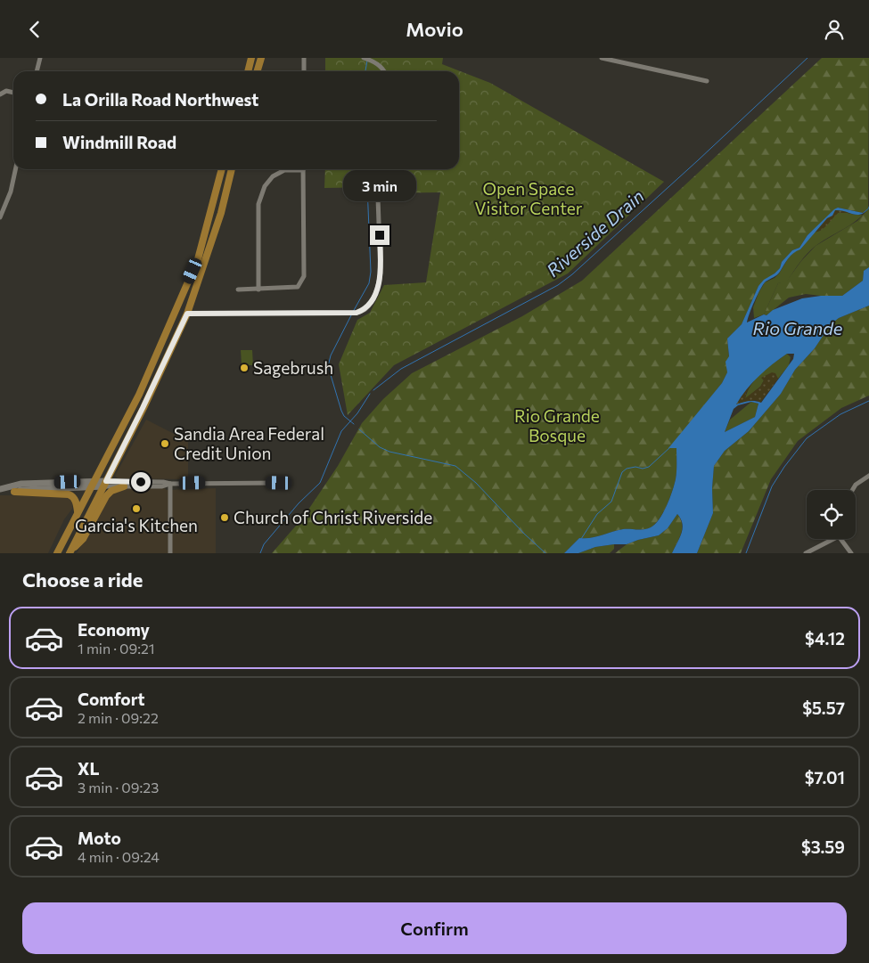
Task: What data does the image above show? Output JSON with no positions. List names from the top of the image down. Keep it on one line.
{"water":["Riverside Drain","Rio Grande"],"parks":["Open Space Visitor Center","Rio Grande Bosque"],"places":["Sagebrush","Sandia Area Federal Credit Union","Garcia's Kitchen","Church of Christ Riverside"],"page":{"header":"Movio","banner":["La Orilla Road Northwest","Windmill Road"],"bubble":"3 min","heading":"Choose a ride","list":[{"name":"Economy","note":"1 min · 09:21","value":"$4.12"},{"name":"Comfort","note":"2 min · 09:22","value":"$5.57"},{"name":"XL","note":"3 min · 09:23","value":"$7.01"},{"name":"Moto","note":"4 min · 09:24","value":"$3.59"}],"buttons":"Confirm"}}
